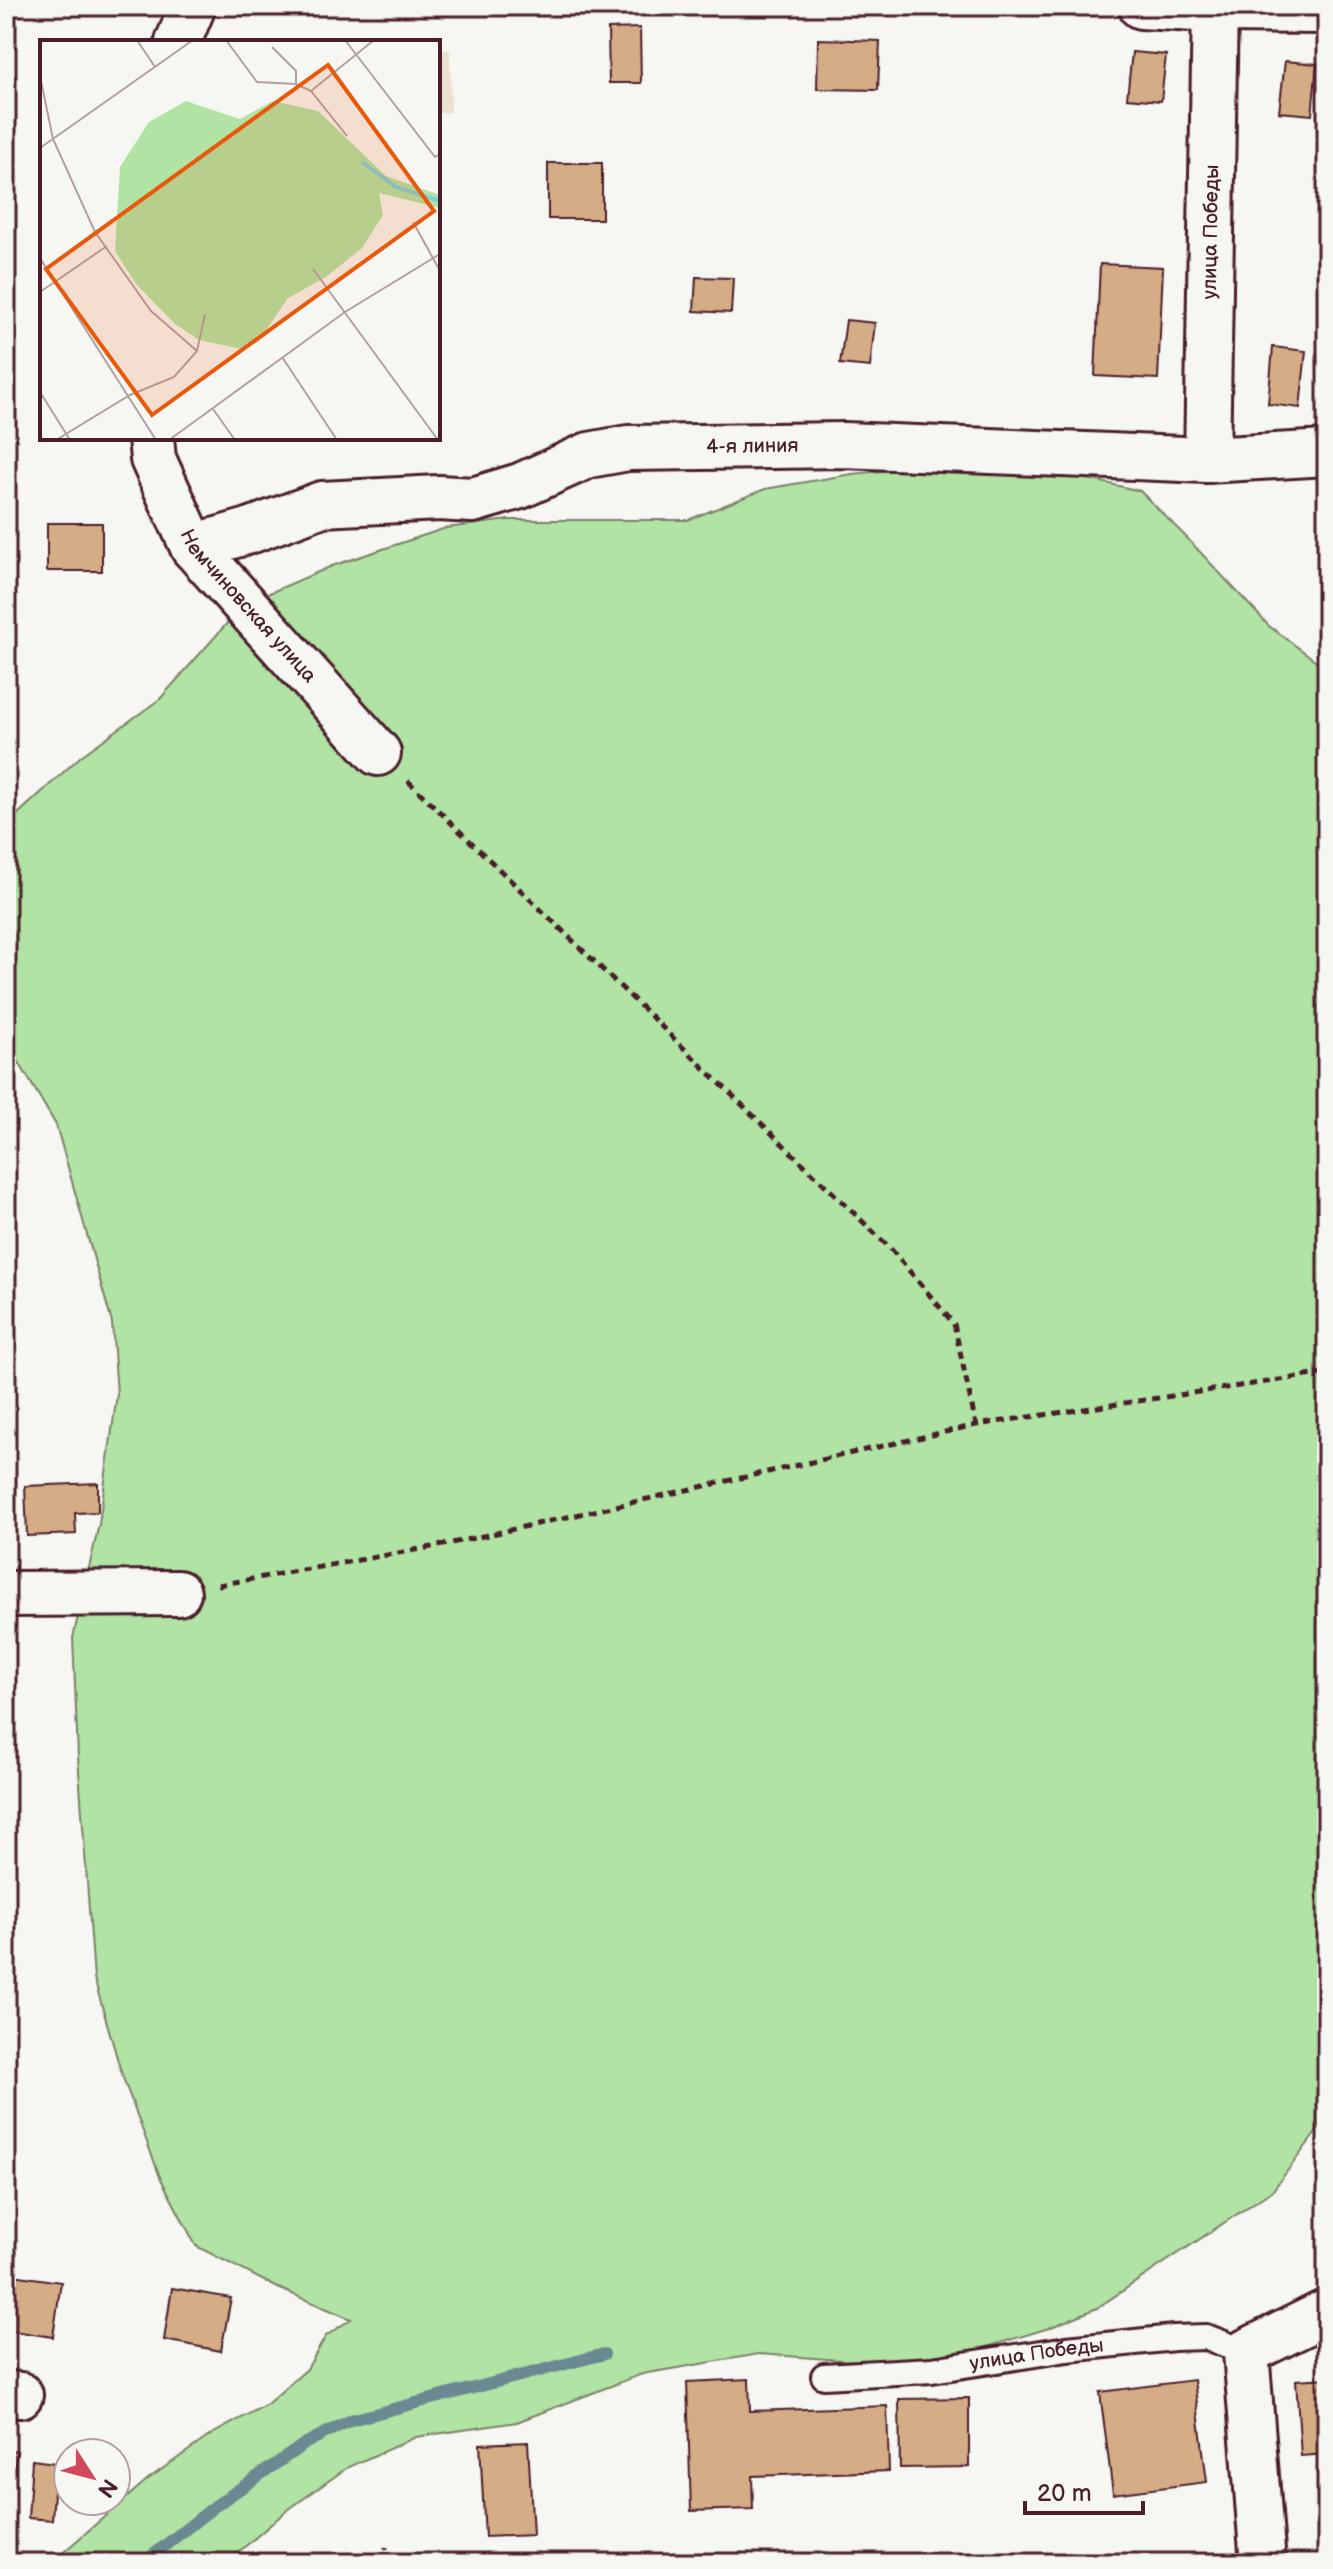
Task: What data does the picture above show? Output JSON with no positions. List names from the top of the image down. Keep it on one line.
{"streets":{"street":["улица Победы","4-я линия","Немчиновская улица"]},"crossings":[["улица Победы","4-я линия"],["4-я линия","Немчиновская улица"]],"scale_bar":"20 m","north":"bottom right"}
